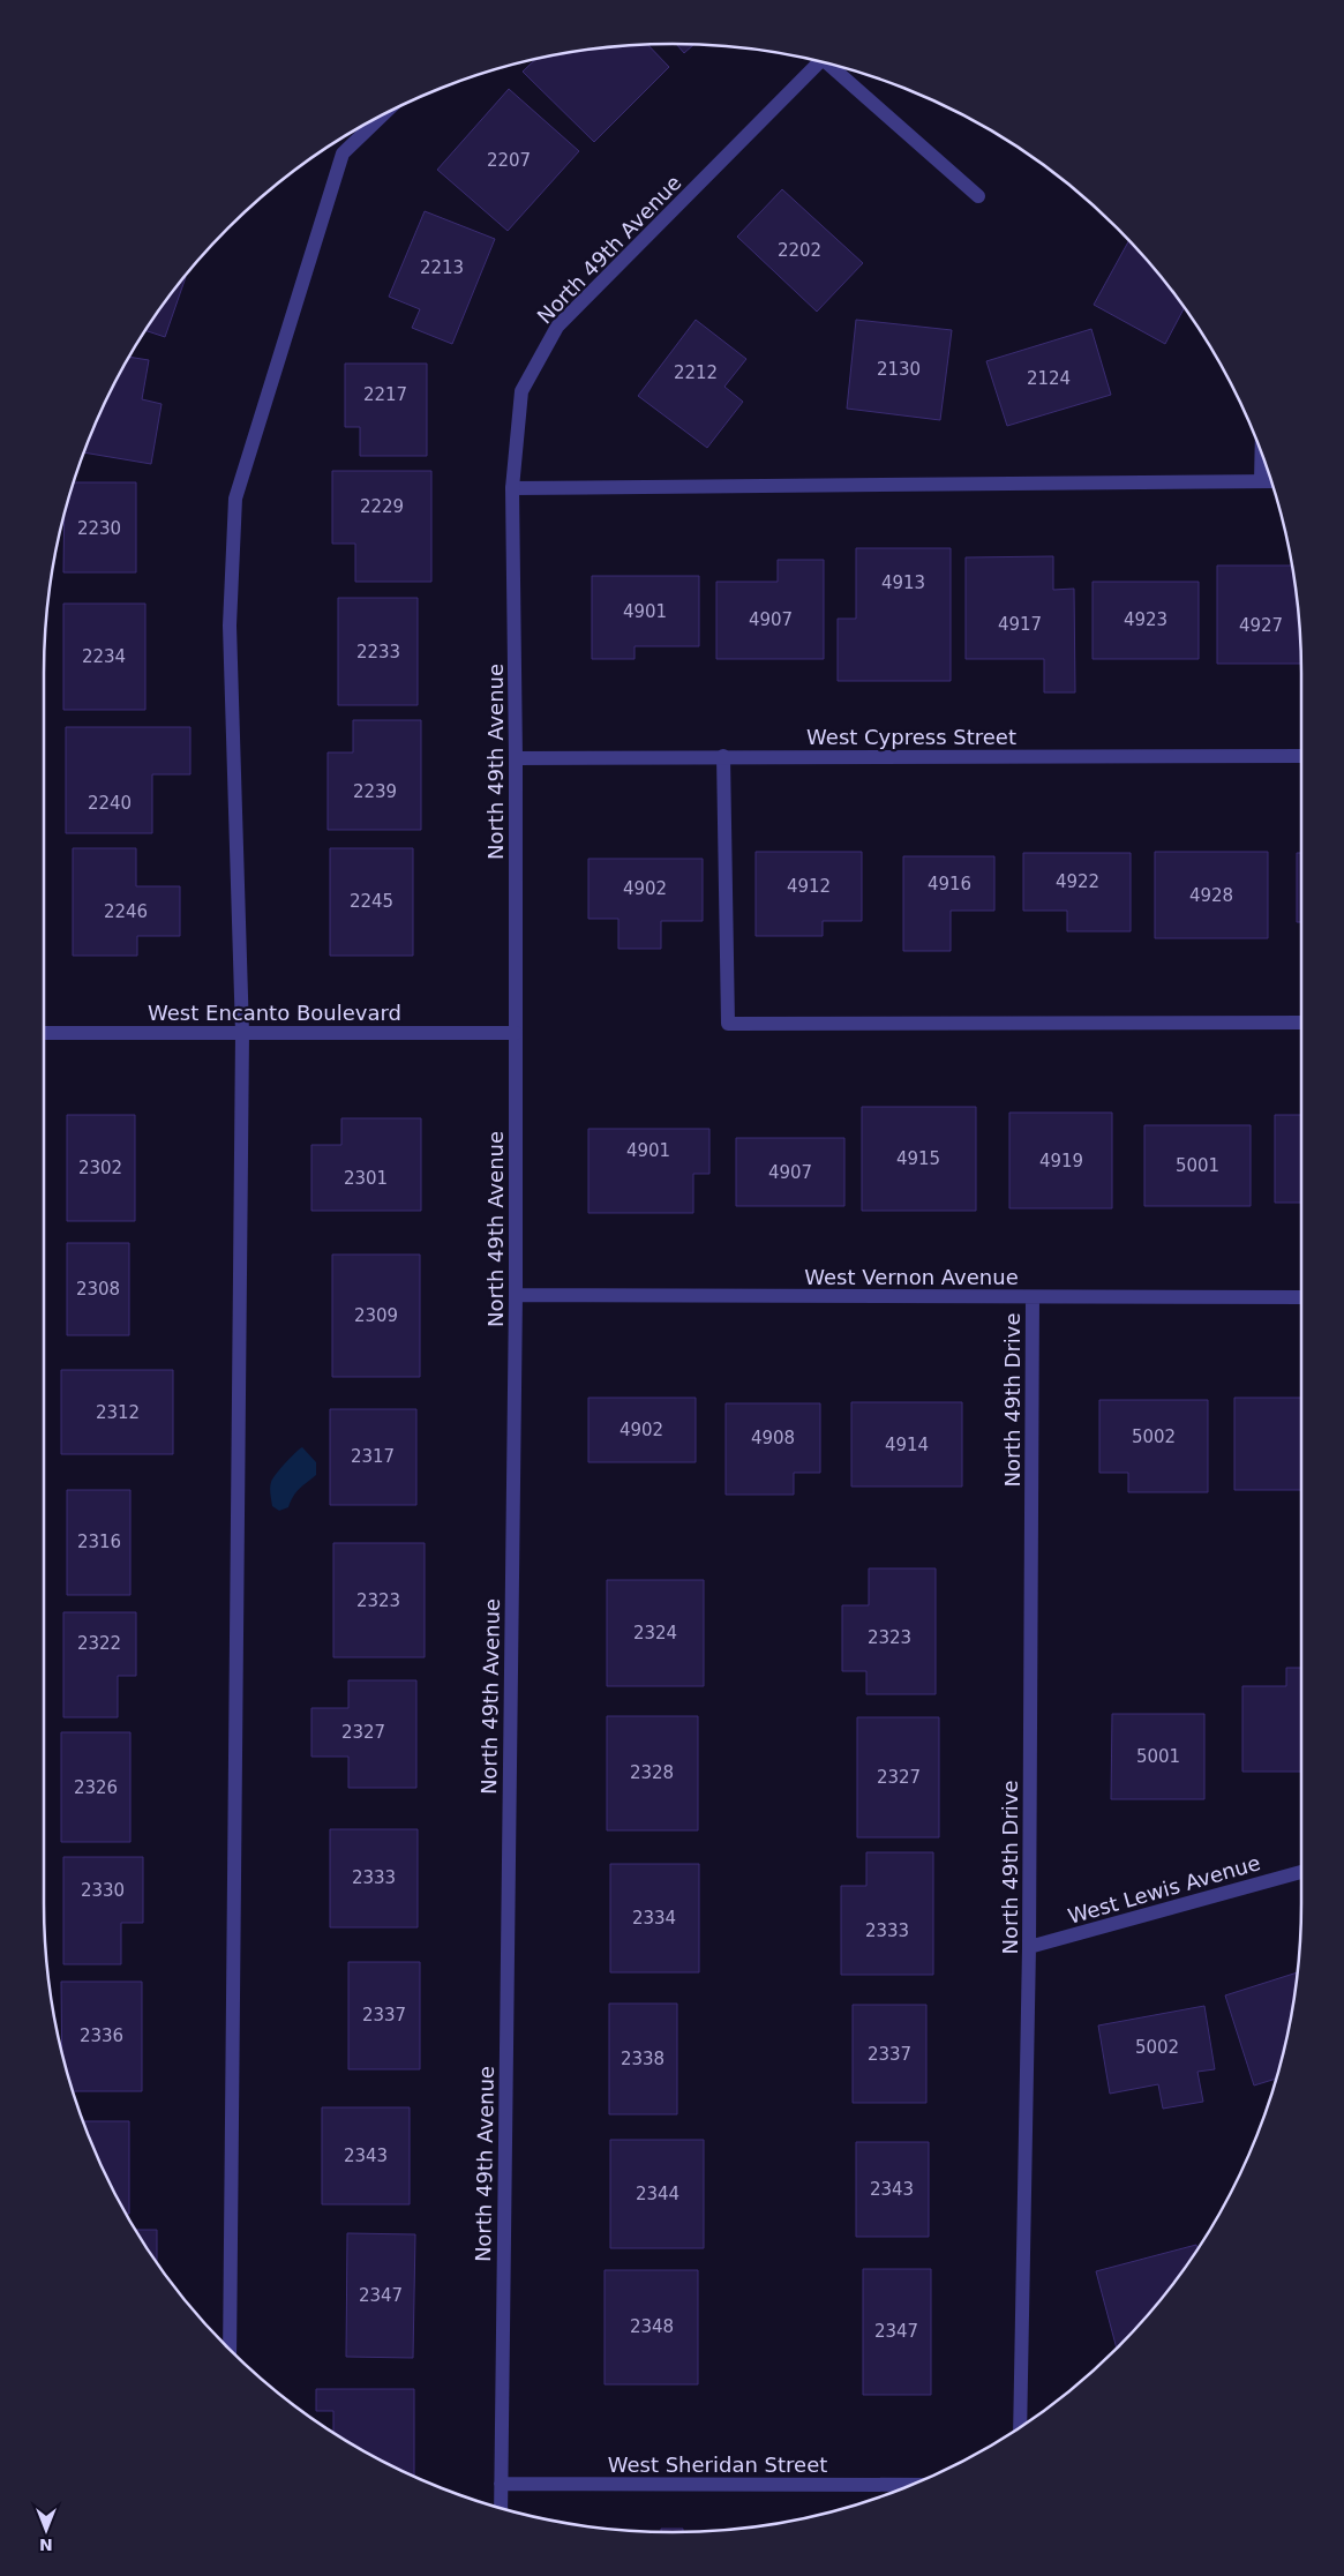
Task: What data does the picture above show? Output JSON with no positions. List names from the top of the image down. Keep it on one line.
{"streets":{"street":["North 49th Avenue","West Cypress Street","West Encanto Boulevard","West Vernon Avenue","North 49th Drive","West Lewis Avenue","West Sheridan Street"]},"crossings":[["North 49th Avenue","West Cypress Street"],["North 49th Avenue","West Encanto Boulevard"],["North 49th Avenue","West Vernon Avenue"],["North 49th Avenue","West Sheridan Street"],["West Vernon Avenue","North 49th Drive"],["North 49th Drive","West Lewis Avenue"]],"house_numbers":["2207","2202","2213","2130","2212","2124","2217","2229","2230","4913","4901","4907","4923","4917","4927","2233","2234","2239","2240","4922","4916","4912","4902","4928","2245","2246","4901","4915","4919","5001","2302","4907","2301","2308","2309","2312","4902","5002","4908","4914","2317","2316","2323","2324","2323","2322","2327","5001","2328","2327","2326","2333","2330","2334","2333","2337","2336","5002","2337","2338","2343","2343","2344","2347","2348","2347"],"north":"bottom"}
